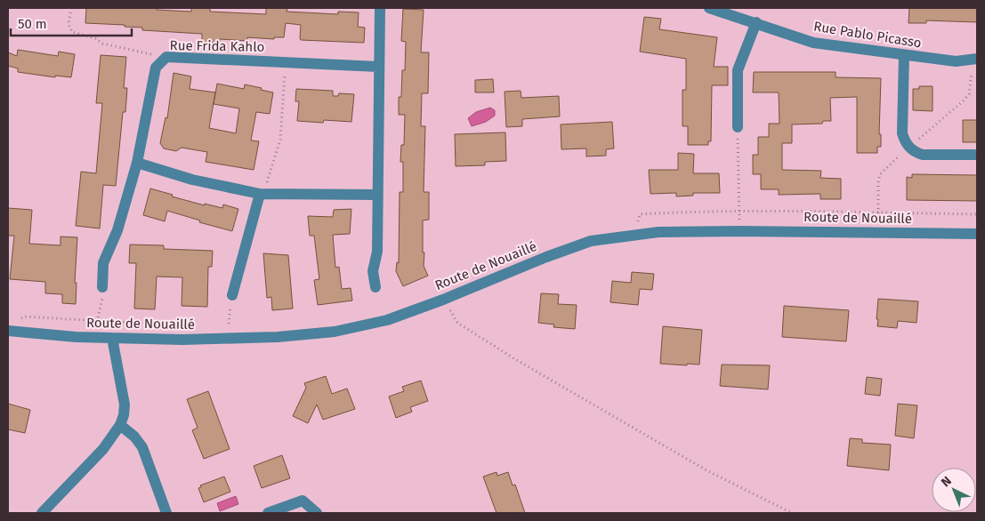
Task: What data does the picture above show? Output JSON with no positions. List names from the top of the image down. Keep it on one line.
{"streets":{"street":["Rue Pablo Picasso","Rue Frida Kahlo","Route de Nouaillé"]},"scale_bar":"50 m","north":"top left"}
